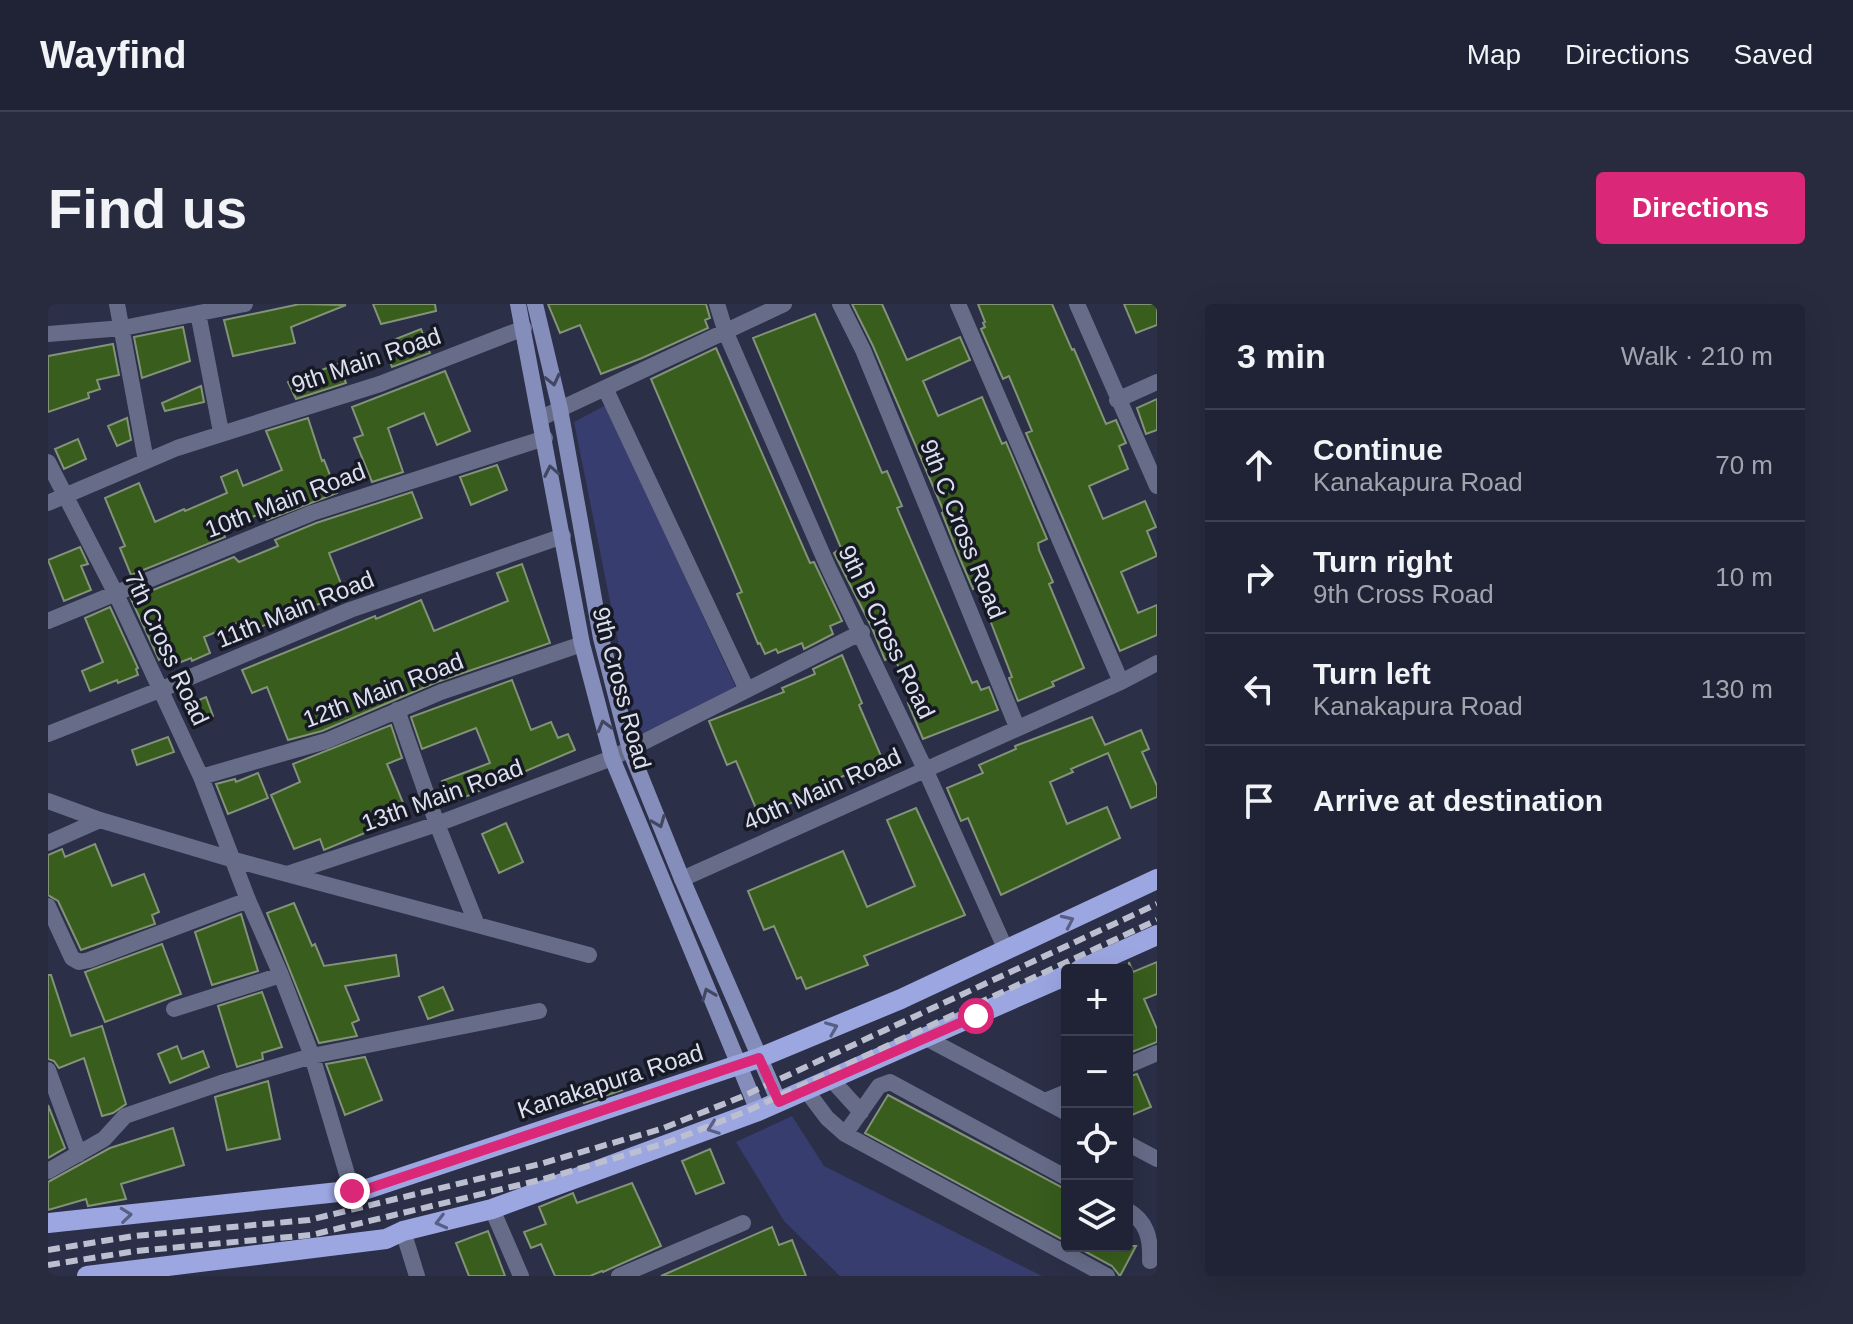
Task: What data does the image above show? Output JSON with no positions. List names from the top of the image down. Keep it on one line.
{"streets":{"main road":["9th Cross Road","Kanakapura Road"],"street":["9th Main Road","10th Main Road","9th C Cross Road","11th Main Road","9th B Cross Road","7th Cross Road","12th Main Road","40th Main Road","13th Main Road"]},"crossings":[["9th Main Road","7th Cross Road"],["9th Main Road","9th Cross Road"],["10th Main Road","7th Cross Road"],["10th Main Road","9th Cross Road"],["9th C Cross Road","40th Main Road"],["11th Main Road","7th Cross Road"],["11th Main Road","9th Cross Road"],["9th B Cross Road","40th Main Road"],["9th B Cross Road","13th Main Road"],["9th B Cross Road","Kanakapura Road"],["7th Cross Road","12th Main Road"],["7th Cross Road","Kanakapura Road"],["9th Cross Road","12th Main Road"],["9th Cross Road","40th Main Road"],["9th Cross Road","13th Main Road"],["9th Cross Road","Kanakapura Road"]],"page":{"header":"Wayfind","nav":["Map","Directions","Saved"],"buttons":"Directions","title":"Find us","heading":["3 min","Walk · 210 m"],"list":[["Continue","Kanakapura Road","70 m"],["Turn right","9th Cross Road","10 m"],["Turn left","Kanakapura Road","130 m"],"Arrive at destination"],"map_buttons":["+","−"]}}
